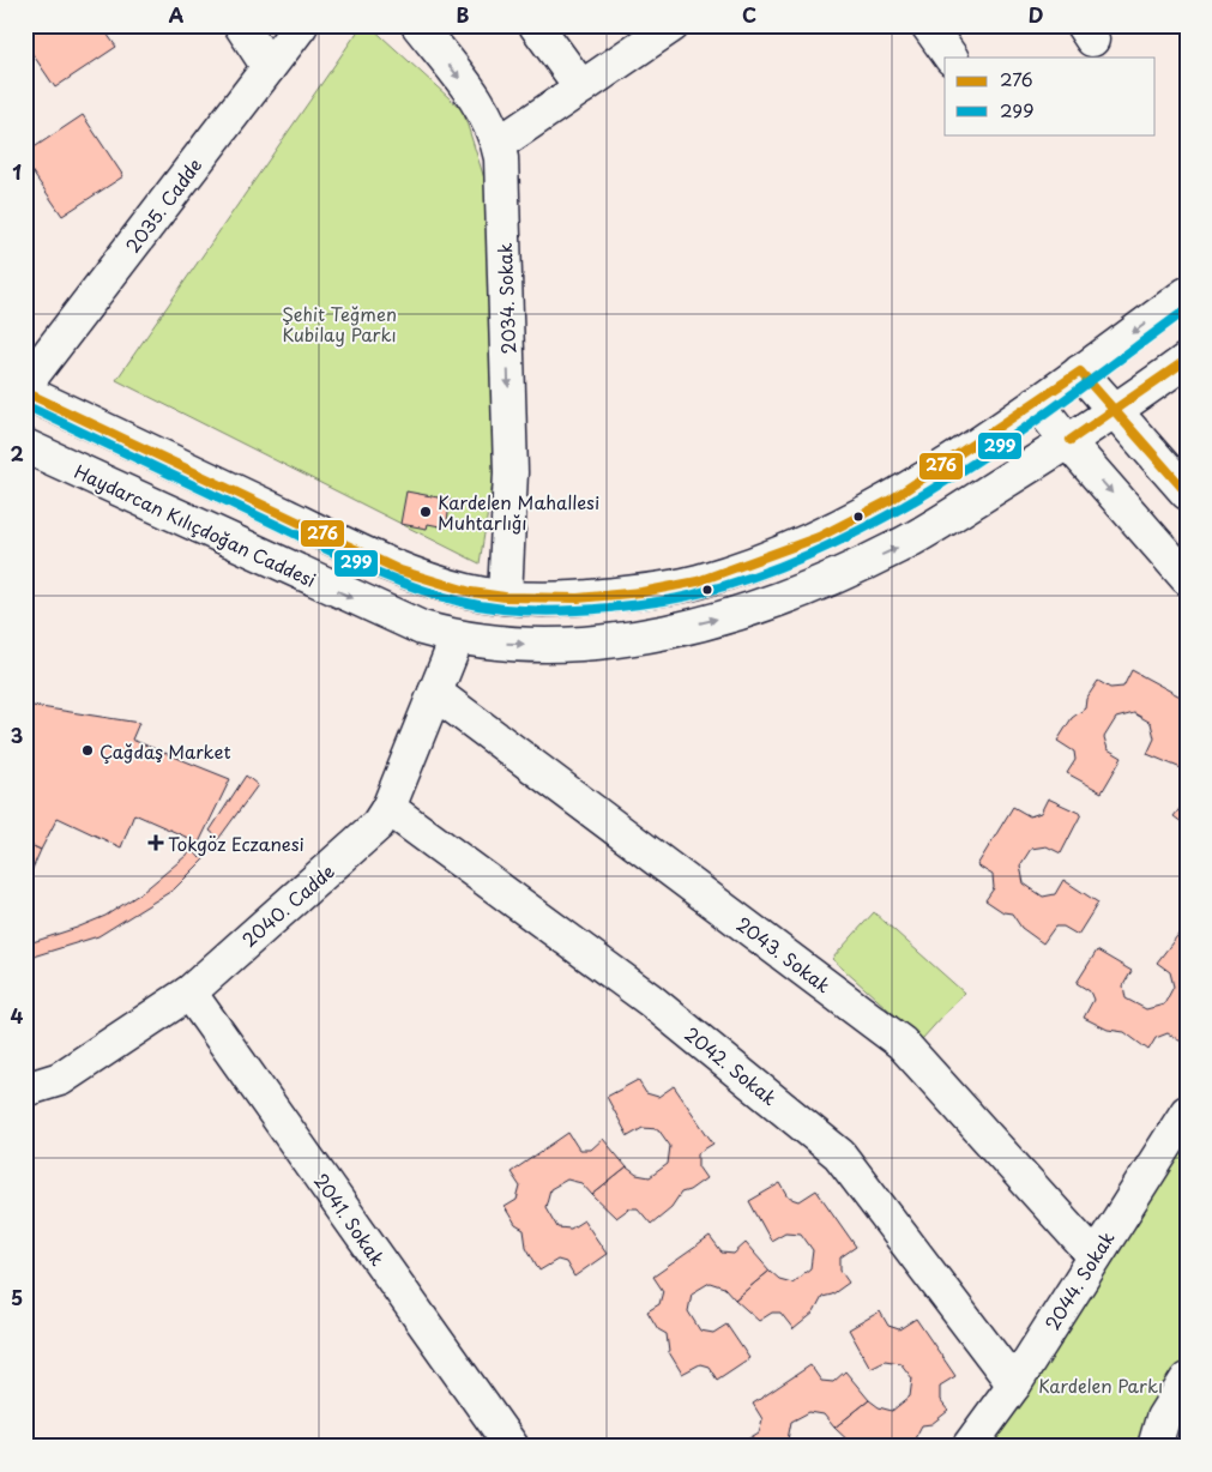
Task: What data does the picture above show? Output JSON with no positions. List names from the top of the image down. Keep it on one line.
{"streets":{"street":["2035. Cadde","2034. Sokak","Haydarcan Kılıçdoğan Caddesi","2040. Cadde","2043. Sokak","2042. Sokak","2041. Sokak","2044. Sokak"]},"crossings":[["Haydarcan Kılıçdoğan Caddesi","2040. Cadde"],["2040. Cadde","2043. Sokak"],["2040. Cadde","2042. Sokak"],["2040. Cadde","2041. Sokak"],["2043. Sokak","2044. Sokak"],["2042. Sokak","2044. Sokak"]],"one_way":["2034. Sokak"],"parks":["Şehit Teğmen Kubilay Parkı","Kardelen Parkı"],"places":{"other":["Kardelen Mahallesi Muhtarlığı","Çağdaş Market"],"health":["Tokgöz Eczanesi"]},"lines":["transit line 299","transit line 276"],"legend":["276","299"],"grid":{"columns":["A","B","C","D"],"rows":["1","2","3","4","5"]}}
